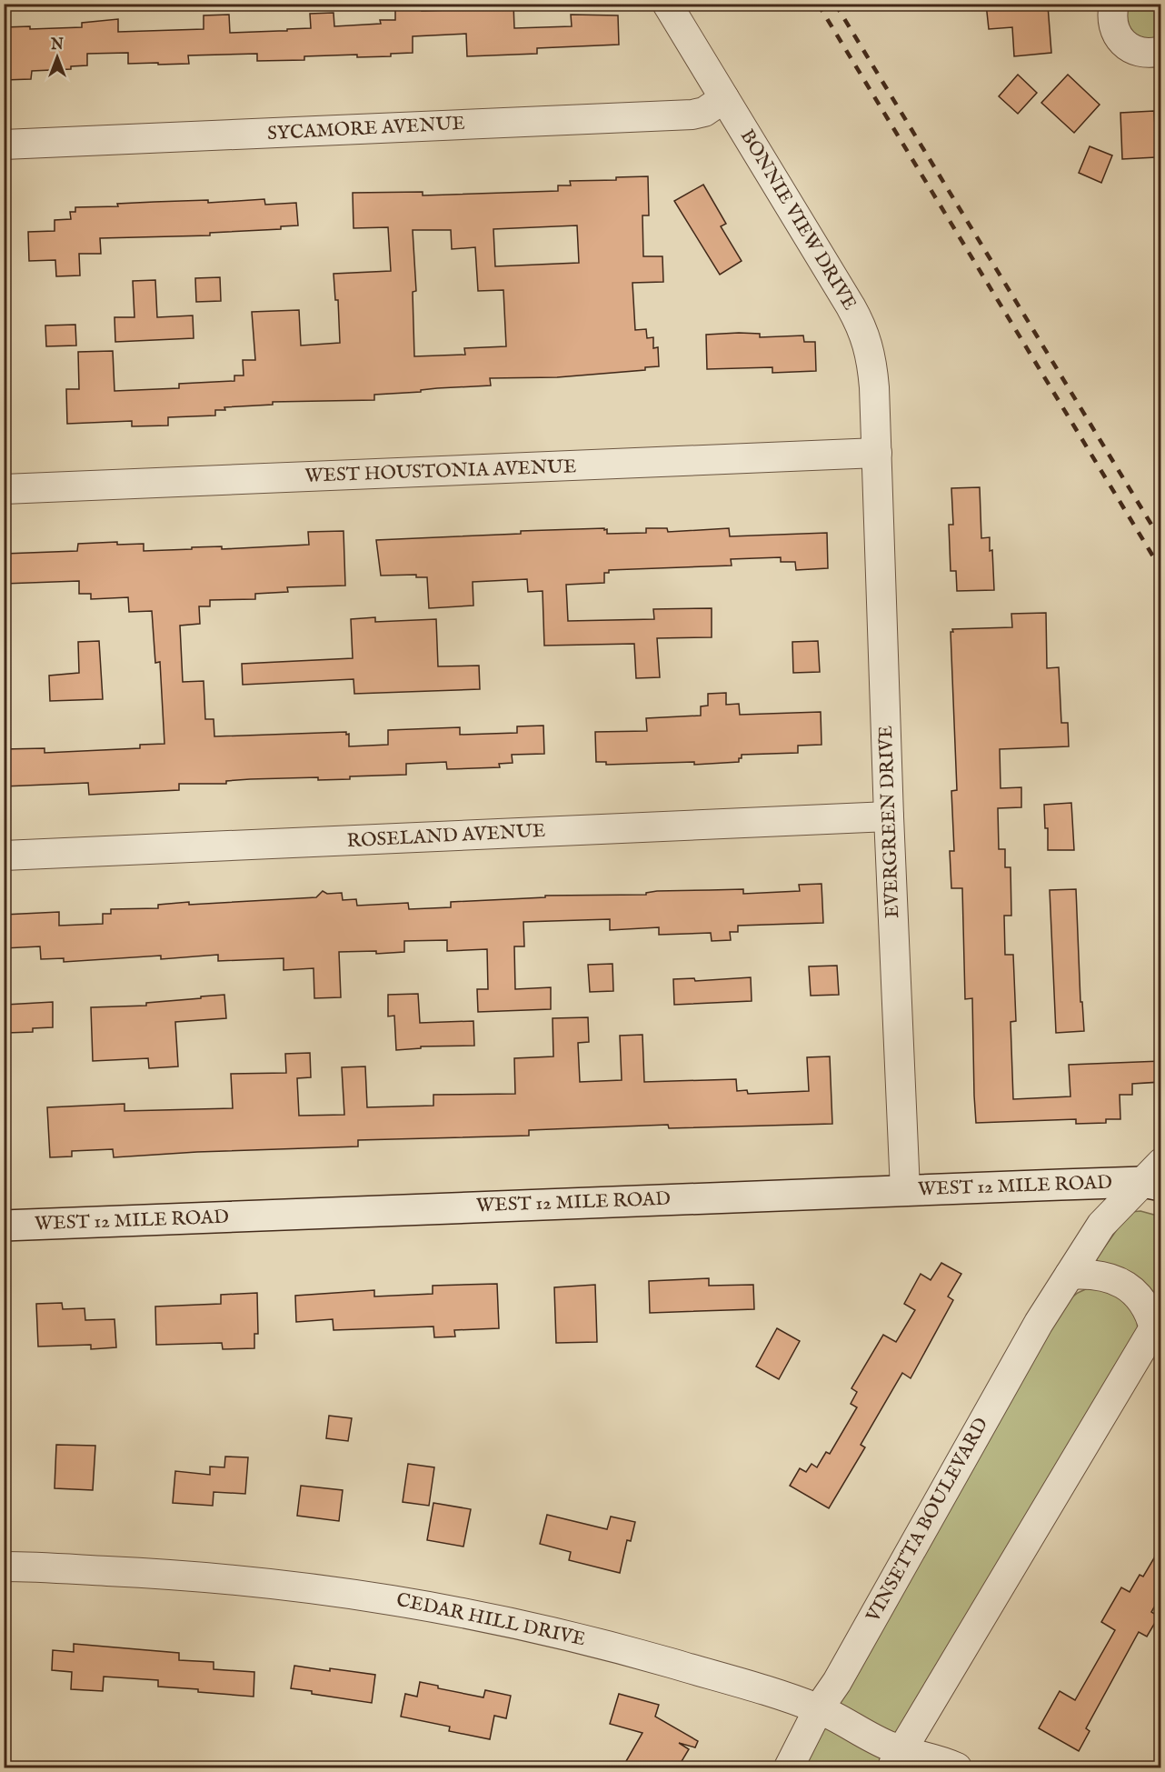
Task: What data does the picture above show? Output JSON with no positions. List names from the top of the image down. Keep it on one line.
{"streets":{"main road":["WEST 12 MILE ROAD"],"street":["SYCAMORE AVENUE","BONNIE VIEW DRIVE","WEST HOUSTONIA AVENUE","EVERGREEN DRIVE","ROSELAND AVENUE","VINSETTA BOULEVARD","CEDAR HILL DRIVE"]},"crossings":[["SYCAMORE AVENUE","BONNIE VIEW DRIVE"],["BONNIE VIEW DRIVE","WEST HOUSTONIA AVENUE"],["BONNIE VIEW DRIVE","EVERGREEN DRIVE"],["WEST HOUSTONIA AVENUE","EVERGREEN DRIVE"],["EVERGREEN DRIVE","ROSELAND AVENUE"],["EVERGREEN DRIVE","WEST 12 MILE ROAD"],["WEST 12 MILE ROAD","VINSETTA BOULEVARD"],["VINSETTA BOULEVARD","CEDAR HILL DRIVE"]],"north":"top"}
